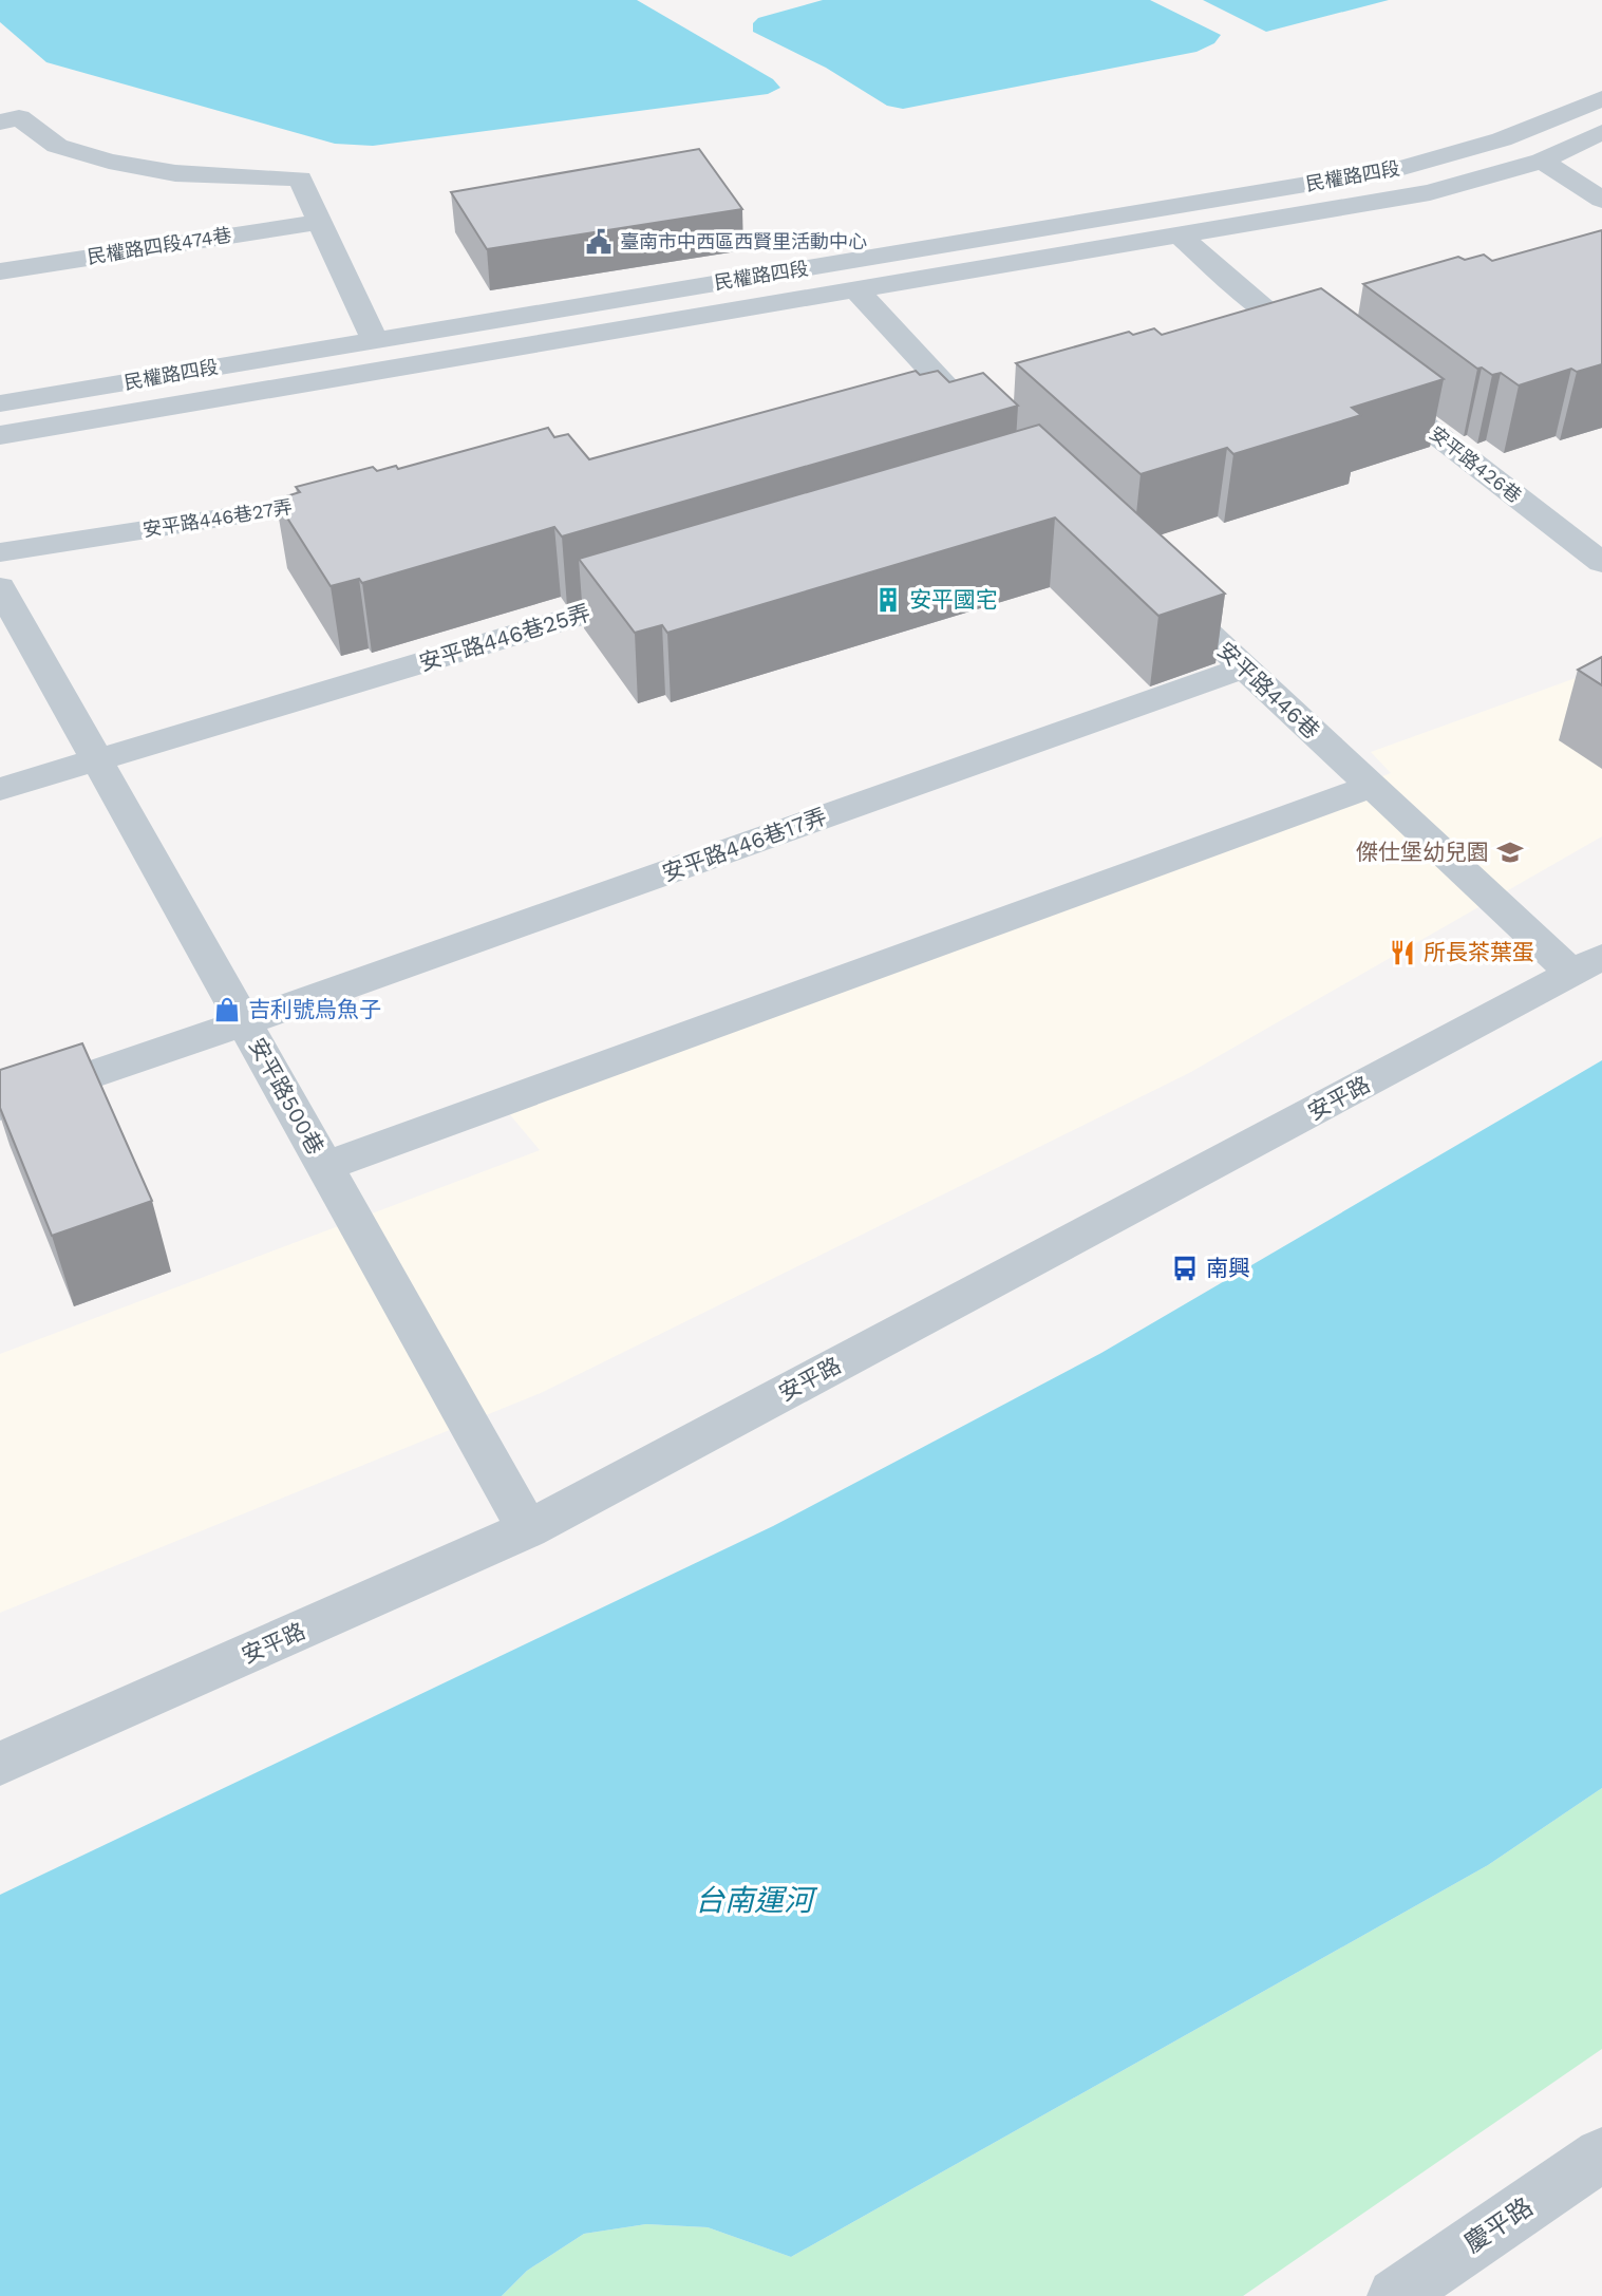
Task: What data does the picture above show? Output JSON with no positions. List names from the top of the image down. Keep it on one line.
{"streets":{"street":["民權路四段","民權路四段474巷","安平路426巷","安平路446巷27弄","安平路446巷25弄","安平路446巷","安平路446巷17弄","安平路500巷","安平路","慶平路"]},"crossings":[["安平路446巷25弄","安平路500巷"],["安平路446巷","安平路446巷17弄"],["安平路446巷","安平路"],["安平路446巷17弄","安平路500巷"],["安平路500巷","安平路"]],"water":["台南運河"],"places":{"public building":["臺南市中西區西賢里活動中心"],"building":["安平國宅"],"school or university":["傑仕堡幼兒園"],"restaurant":["所長茶葉蛋"],"shop":["吉利號烏魚子"],"bus stop":["南興"]}}
